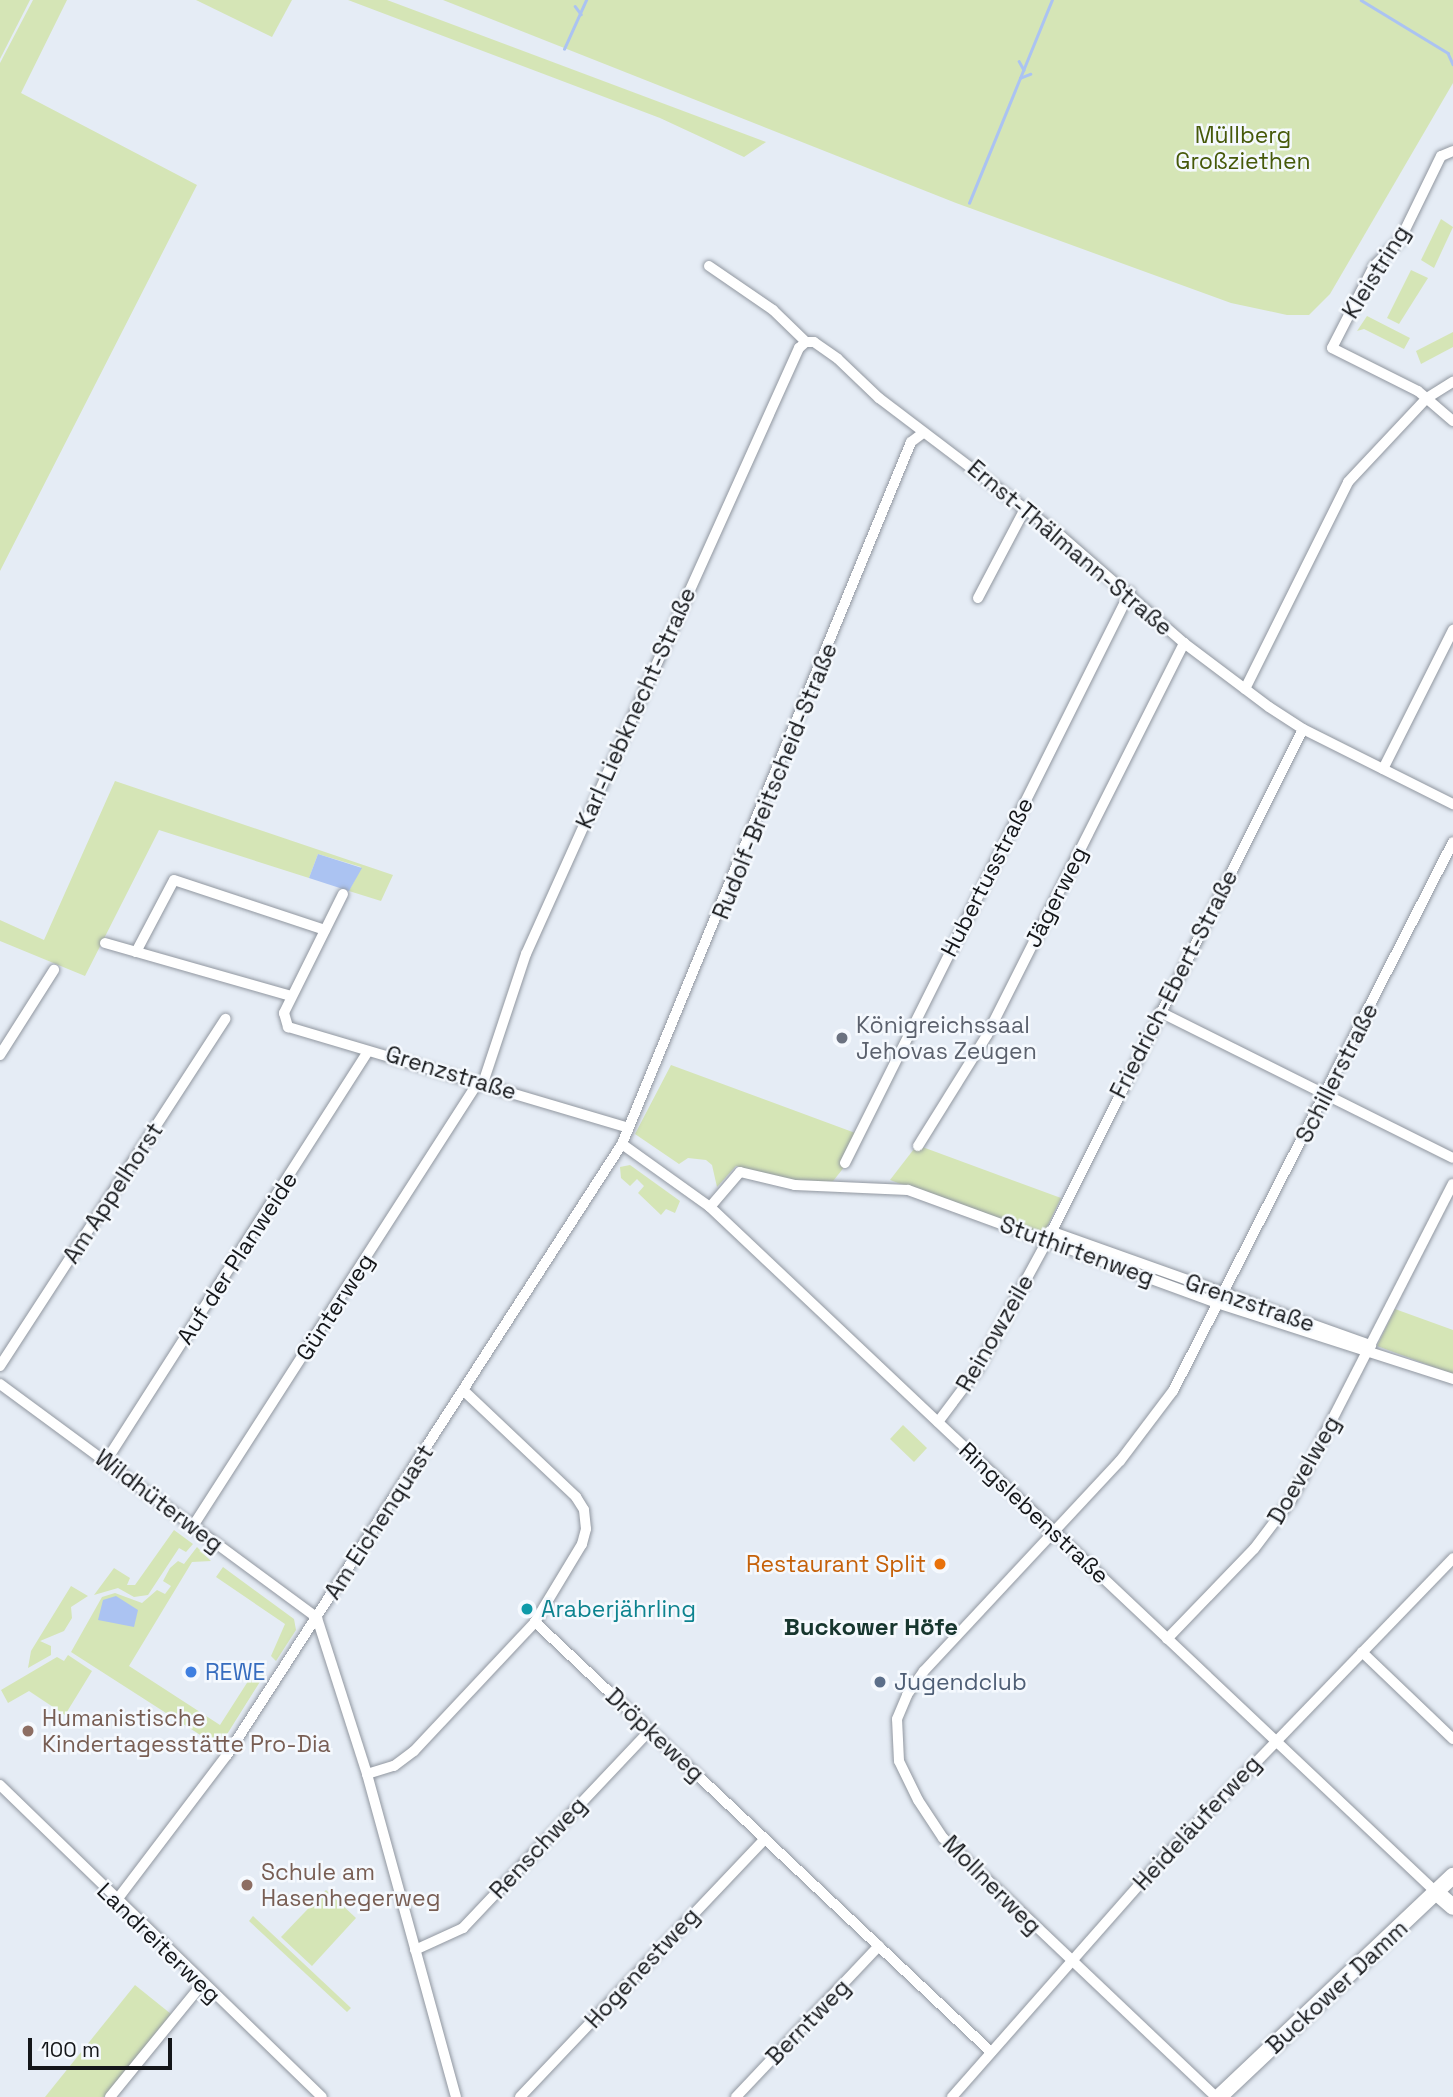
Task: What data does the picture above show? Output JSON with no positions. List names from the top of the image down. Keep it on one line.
{"streets":{"main road":["Buckower Damm"],"street":["Kleistring","Ernst-Thälmann-Straße","Karl-Liebknecht-Straße","Rudolf-Breitscheid-Straße","Hubertusstraße","Jägerweg","Friedrich-Ebert-Straße","Grenzstraße","Schillerstraße","Am Appelhorst","Stuthirtenweg","Auf der Planweide","Günterweg","Reinowzeile","Doevelweg","Wildhüterweg","Ringslebenstraße","Am Eichenquast","Dröpkeweg","Heideläuferweg","Renschweg","Mollnerweg","Landreiterweg","Hogenestweg","Berntweg"]},"crossings":[["Ernst-Thälmann-Straße","Karl-Liebknecht-Straße"],["Ernst-Thälmann-Straße","Rudolf-Breitscheid-Straße"],["Ernst-Thälmann-Straße","Hubertusstraße"],["Ernst-Thälmann-Straße","Jägerweg"],["Ernst-Thälmann-Straße","Friedrich-Ebert-Straße"],["Karl-Liebknecht-Straße","Grenzstraße"],["Karl-Liebknecht-Straße","Günterweg"],["Rudolf-Breitscheid-Straße","Grenzstraße"],["Rudolf-Breitscheid-Straße","Am Eichenquast"],["Friedrich-Ebert-Straße","Stuthirtenweg"],["Friedrich-Ebert-Straße","Reinowzeile"],["Grenzstraße","Günterweg"],["Grenzstraße","Am Eichenquast"],["Schillerstraße","Stuthirtenweg"],["Schillerstraße","Mollnerweg"],["Stuthirtenweg","Reinowzeile"],["Stuthirtenweg","Doevelweg"],["Stuthirtenweg","Ringslebenstraße"],["Stuthirtenweg","Mollnerweg"],["Auf der Planweide","Wildhüterweg"],["Günterweg","Wildhüterweg"],["Reinowzeile","Ringslebenstraße"],["Doevelweg","Ringslebenstraße"],["Wildhüterweg","Am Eichenquast"],["Ringslebenstraße","Am Eichenquast"],["Ringslebenstraße","Heideläuferweg"],["Ringslebenstraße","Mollnerweg"],["Ringslebenstraße","Buckower Damm"],["Am Eichenquast","Landreiterweg"],["Dröpkeweg","Heideläuferweg"],["Dröpkeweg","Renschweg"],["Dröpkeweg","Hogenestweg"],["Dröpkeweg","Berntweg"],["Heideläuferweg","Mollnerweg"],["Mollnerweg","Buckower Damm"]],"districts":["Buckower Höfe"],"parks":["Müllberg Großziethen"],"places":["Königreichssaal Jehovas Zeugen","Restaurant Split","Araberjährling","REWE","Jugendclub","Humanistische Kindertagesstätte Pro-Dia","Schule am Hasenhegerweg"],"scale_bar":"100 m"}
